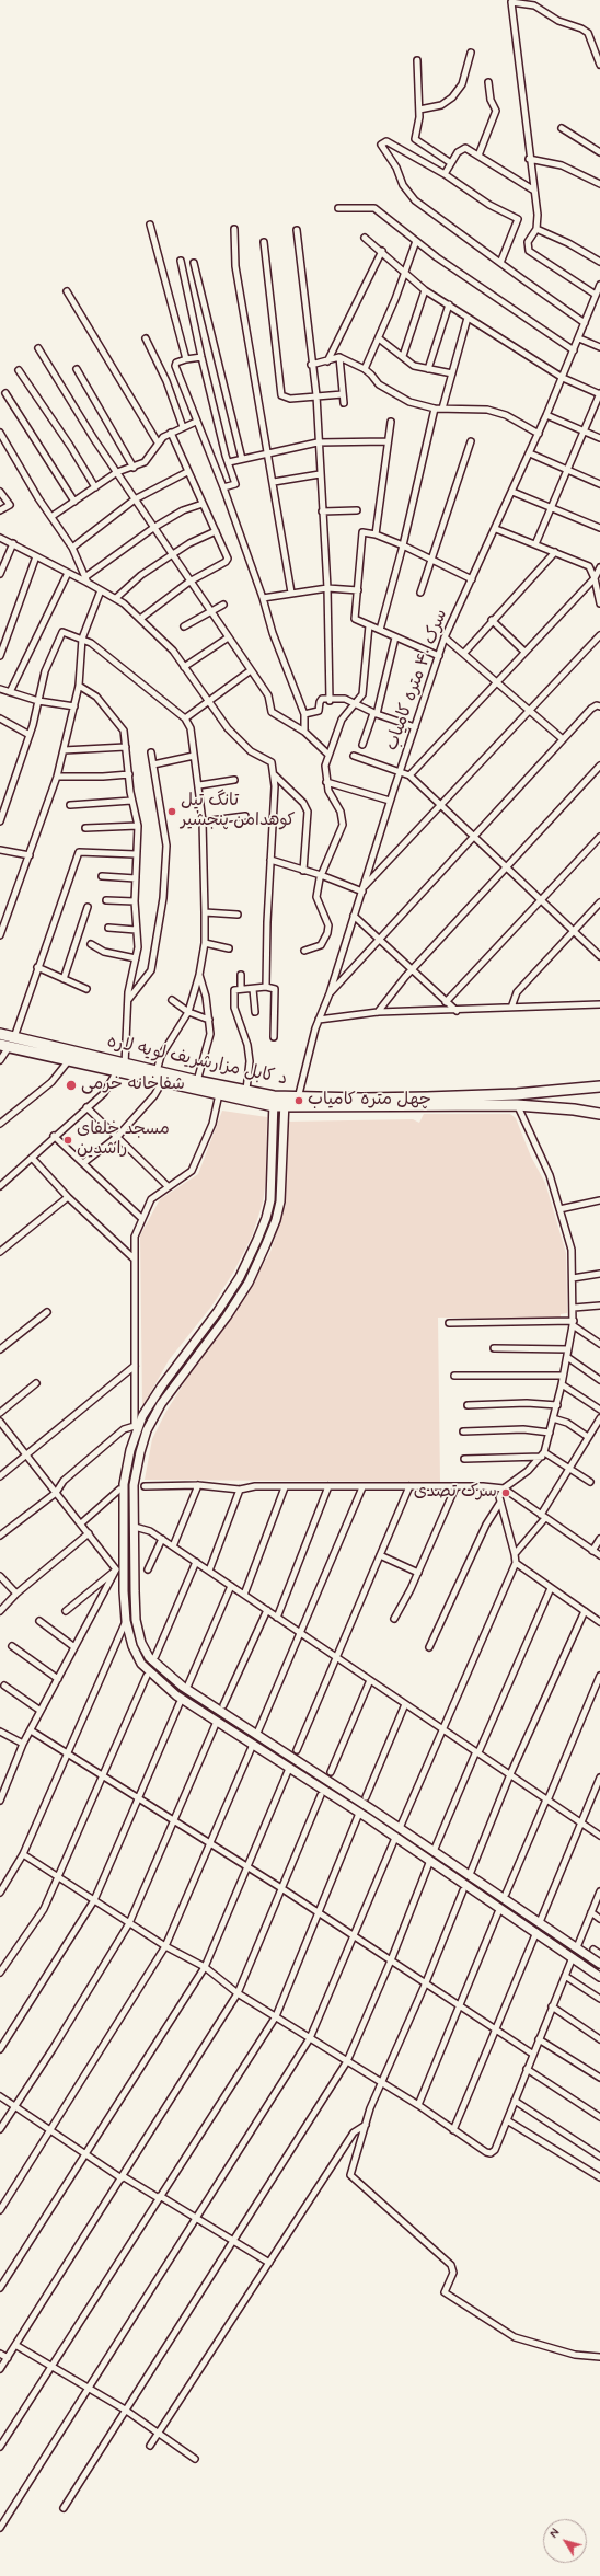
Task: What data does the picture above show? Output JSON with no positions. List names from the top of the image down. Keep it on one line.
{"streets":{"highway":["د کابل مزارشریف لویه لاره"],"street":["سرک ۴۰ متره کامیاب"]},"crossings":[["سرک ۴۰ متره کامیاب","د کابل مزارشریف لویه لاره"]],"places":["تانگ تیل کوهدامن پنجشیر","شفاخانه خرمی","چهل متره کامیاب","مسجد خلفای راشدین","سرک تصدی"],"north":"top left"}
